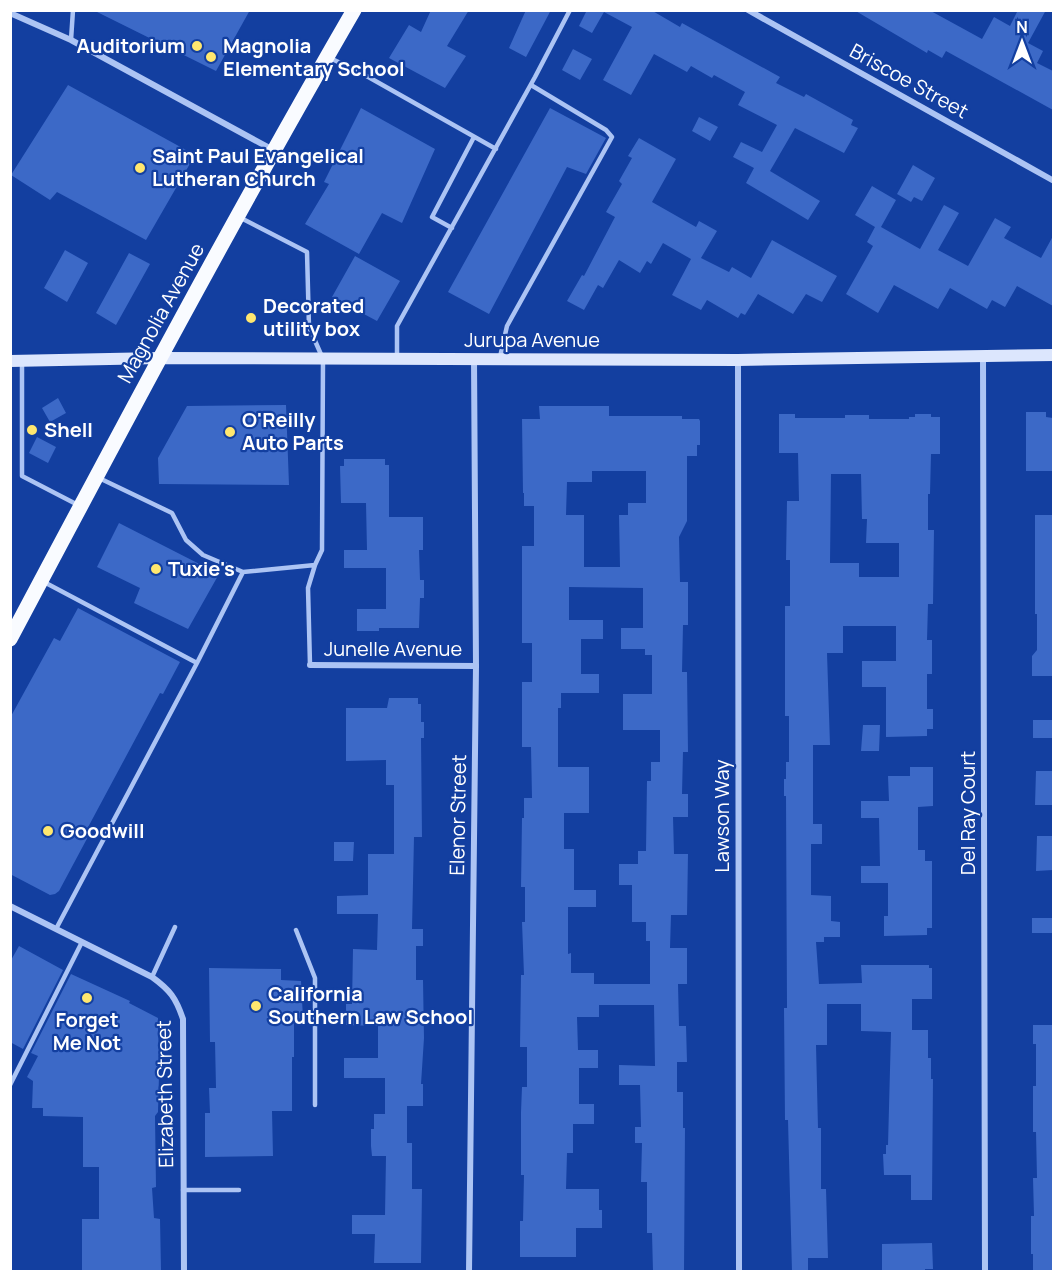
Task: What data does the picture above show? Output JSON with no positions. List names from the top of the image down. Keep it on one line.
{"streets":{"main road":["Magnolia Avenue","Jurupa Avenue"],"street":["Briscoe Street","Junelle Avenue","Del Ray Court","Elenor Street","Lawson Way","Elizabeth Street"]},"crossings":[["Magnolia Avenue","Jurupa Avenue"],["Jurupa Avenue","Del Ray Court"],["Jurupa Avenue","Elenor Street"],["Jurupa Avenue","Lawson Way"],["Junelle Avenue","Elenor Street"]],"places":["Auditorium","Magnolia Elementary School","Saint Paul Evangelical Lutheran Church","Decorated utility box","Shell","O'Reilly Auto Parts","Tuxie's","Goodwill","Forget Me Not","California Southern Law School"],"north":"top"}
